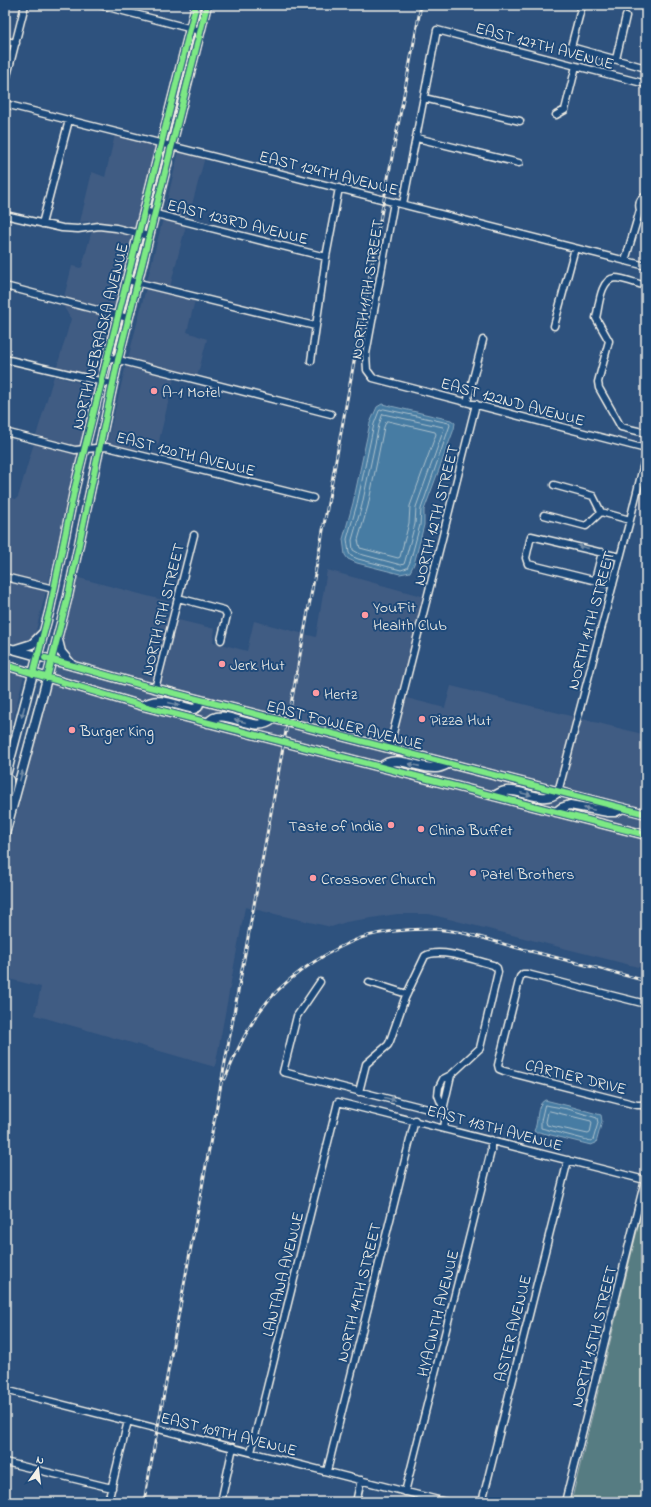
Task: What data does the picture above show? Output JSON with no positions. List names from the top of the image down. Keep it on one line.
{"streets":{"main road":["NORTH NEBRASKA AVENUE","EAST FOWLER AVENUE"],"street":["EAST 127TH AVENUE","EAST 124TH AVENUE","EAST 123RD AVENUE","NORTH 11TH STREET","EAST 122ND AVENUE","EAST 120TH AVENUE","NORTH 12TH STREET","NORTH 9TH STREET","NORTH 14TH STREET","CARTIER DRIVE","EAST 113TH AVENUE","LANTANA AVENUE","HYACINTH AVENUE","ASTER AVENUE","NORTH 15TH STREET","EAST 109TH AVENUE"]},"crossings":[["EAST 127TH AVENUE","NORTH 11TH STREET"],["EAST 124TH AVENUE","NORTH 11TH STREET"],["EAST 124TH AVENUE","NORTH NEBRASKA AVENUE"],["EAST 123RD AVENUE","NORTH NEBRASKA AVENUE"],["NORTH 11TH STREET","EAST 122ND AVENUE"],["NORTH NEBRASKA AVENUE","EAST 120TH AVENUE"],["NORTH NEBRASKA AVENUE","EAST FOWLER AVENUE"],["EAST 122ND AVENUE","NORTH 12TH STREET"],["NORTH 12TH STREET","EAST FOWLER AVENUE"],["NORTH 9TH STREET","EAST FOWLER AVENUE"],["NORTH 14TH STREET","EAST FOWLER AVENUE"],["NORTH 14TH STREET","EAST 113TH AVENUE"],["NORTH 14TH STREET","EAST 109TH AVENUE"],["EAST 113TH AVENUE","LANTANA AVENUE"],["EAST 113TH AVENUE","HYACINTH AVENUE"],["EAST 113TH AVENUE","ASTER AVENUE"],["EAST 113TH AVENUE","NORTH 15TH STREET"],["LANTANA AVENUE","EAST 109TH AVENUE"],["HYACINTH AVENUE","EAST 109TH AVENUE"]],"places":["A-1 Motel","YouFit Health Club","Jerk Hut","Hertz","Pizza Hut","Burger King","Taste of India","China Buffet","Patel Brothers","Crossover Church"],"north":"top"}
